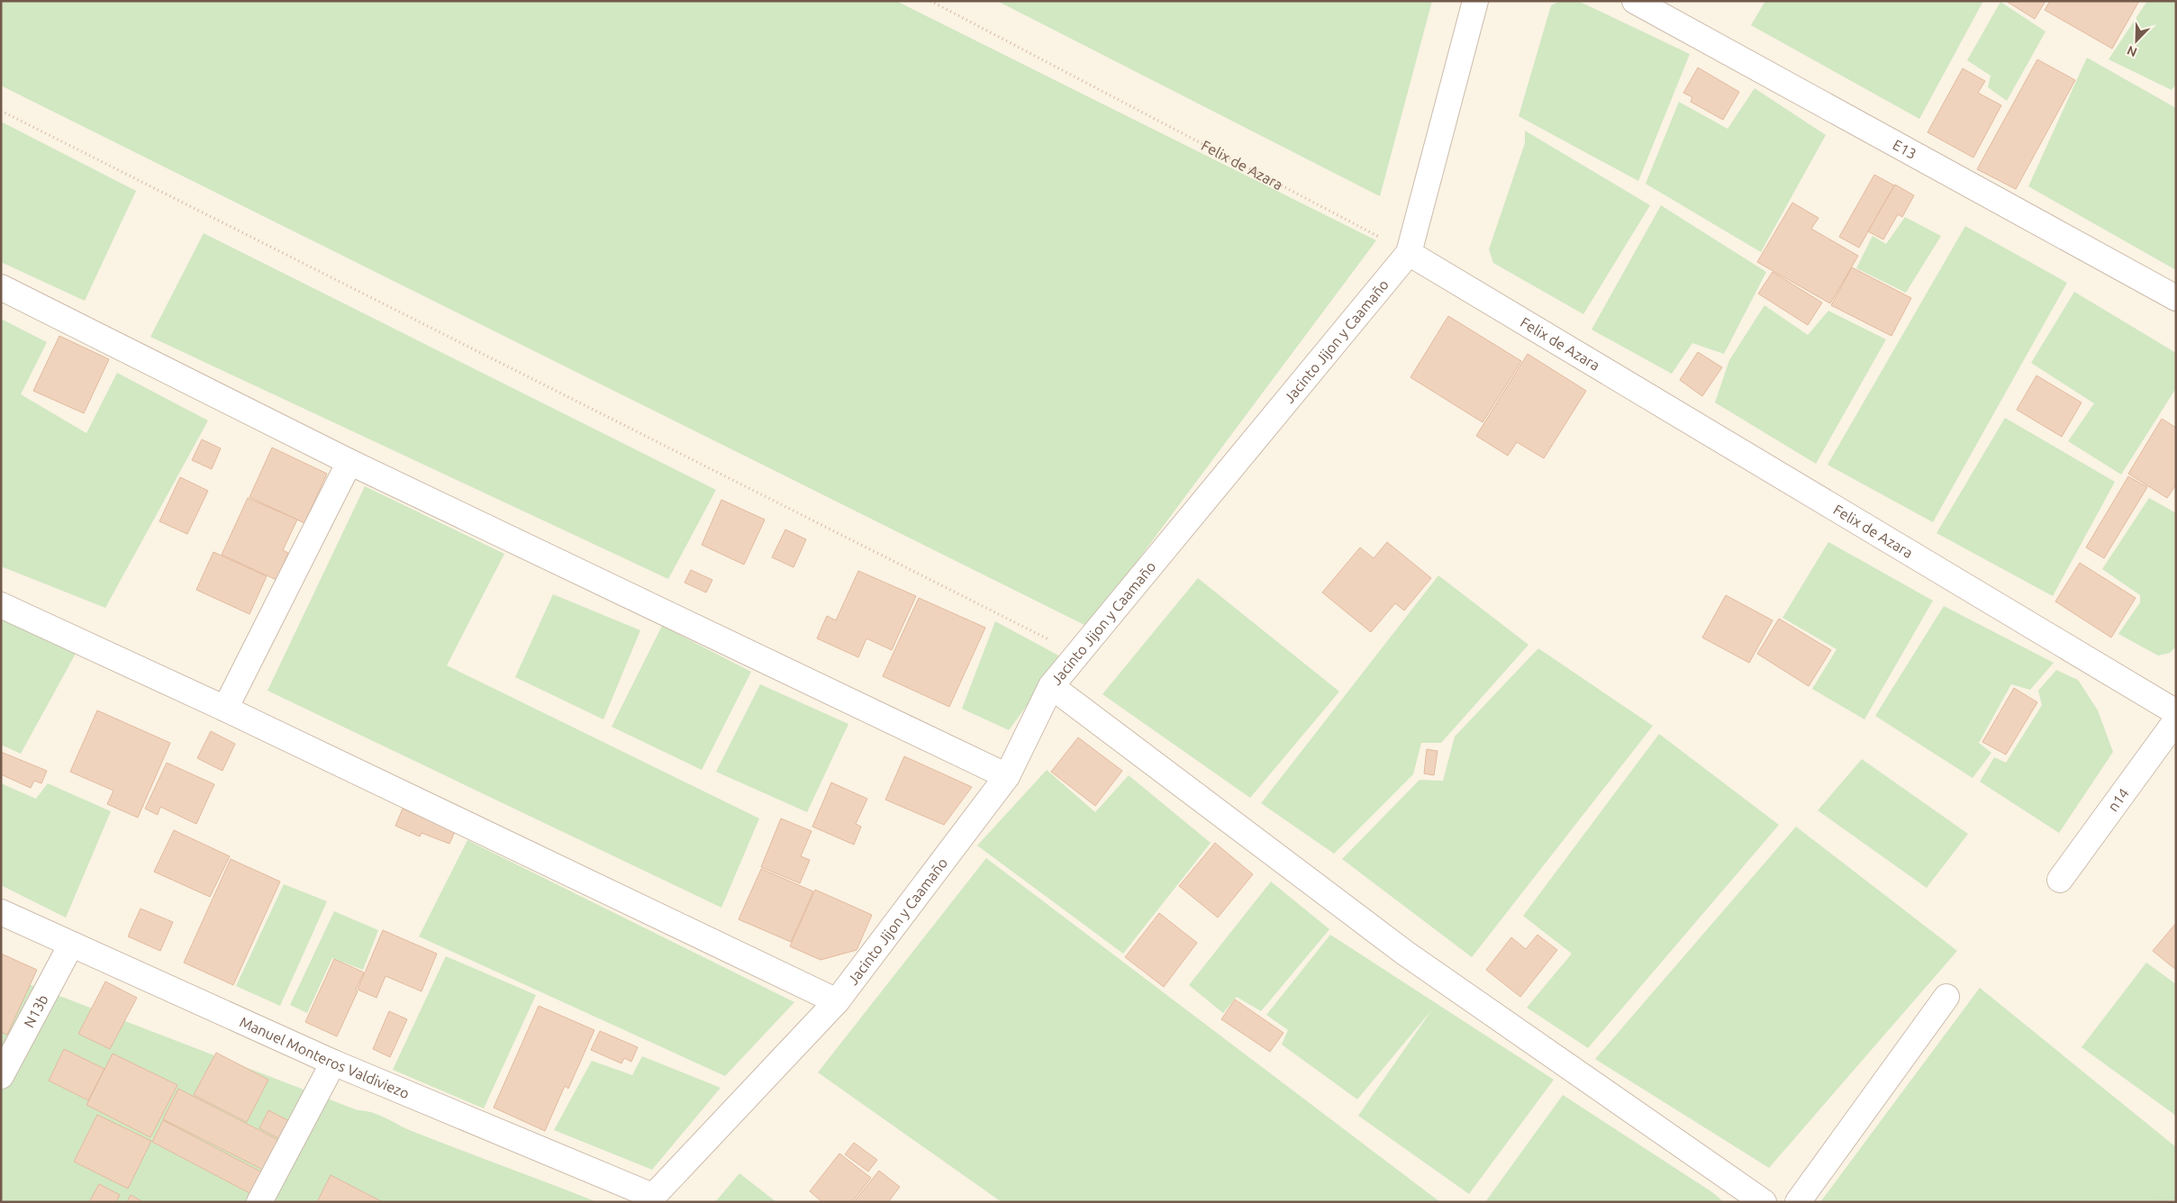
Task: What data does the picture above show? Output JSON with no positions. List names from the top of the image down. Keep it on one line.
{"streets":{"street":["E13","Felix de Azara","Jacinto Jijon y Caamaño","n14","N13b","Manuel Monteros Valdiviezo"]},"crossings":[["Felix de Azara","Jacinto Jijon y Caamaño"],["Jacinto Jijon y Caamaño","Manuel Monteros Valdiviezo"],["N13b","Manuel Monteros Valdiviezo"]],"north":"bottom left"}
